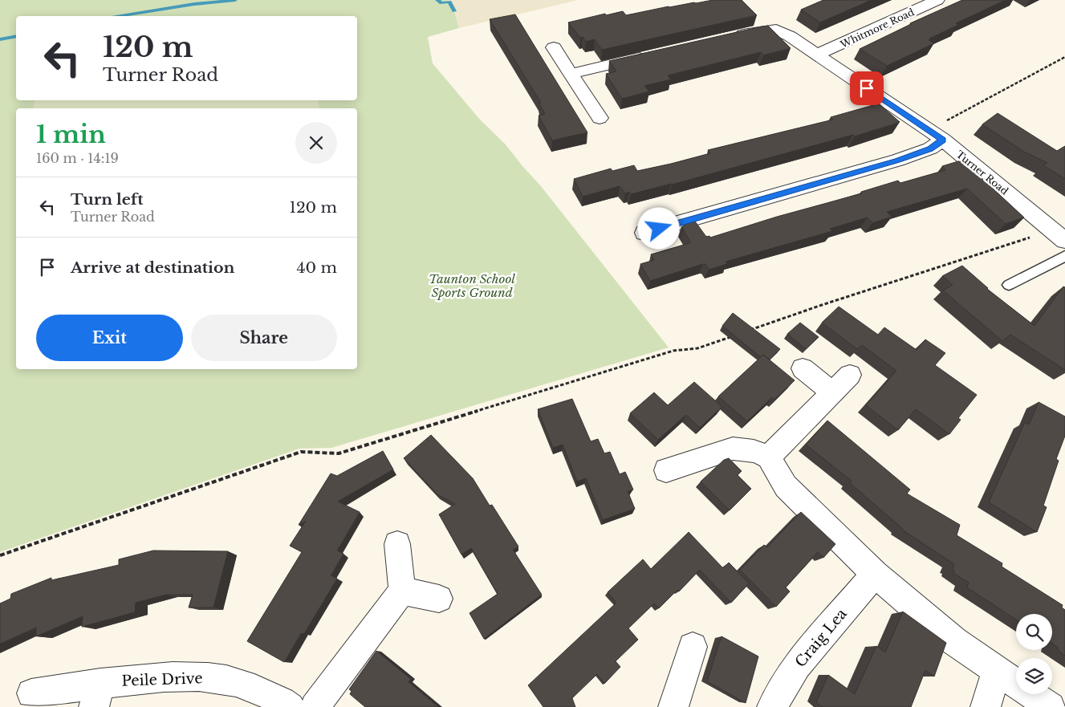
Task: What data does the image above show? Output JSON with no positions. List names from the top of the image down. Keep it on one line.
{"streets":{"street":["Whitmore Road","Turner Road","Craig Lea","Peile Drive"]},"crossings":[["Whitmore Road","Turner Road"]],"parks":["Taunton School Sports Ground"],"page":{"turn":["120 m","Turner Road"],"heading":["1 min","160 m · 14:19"],"list":[{"name":"Turn left","note":"Turner Road","value":"120 m"},{"name":"Arrive at destination","value":"40 m"}],"buttons":["Exit","Share"]}}
